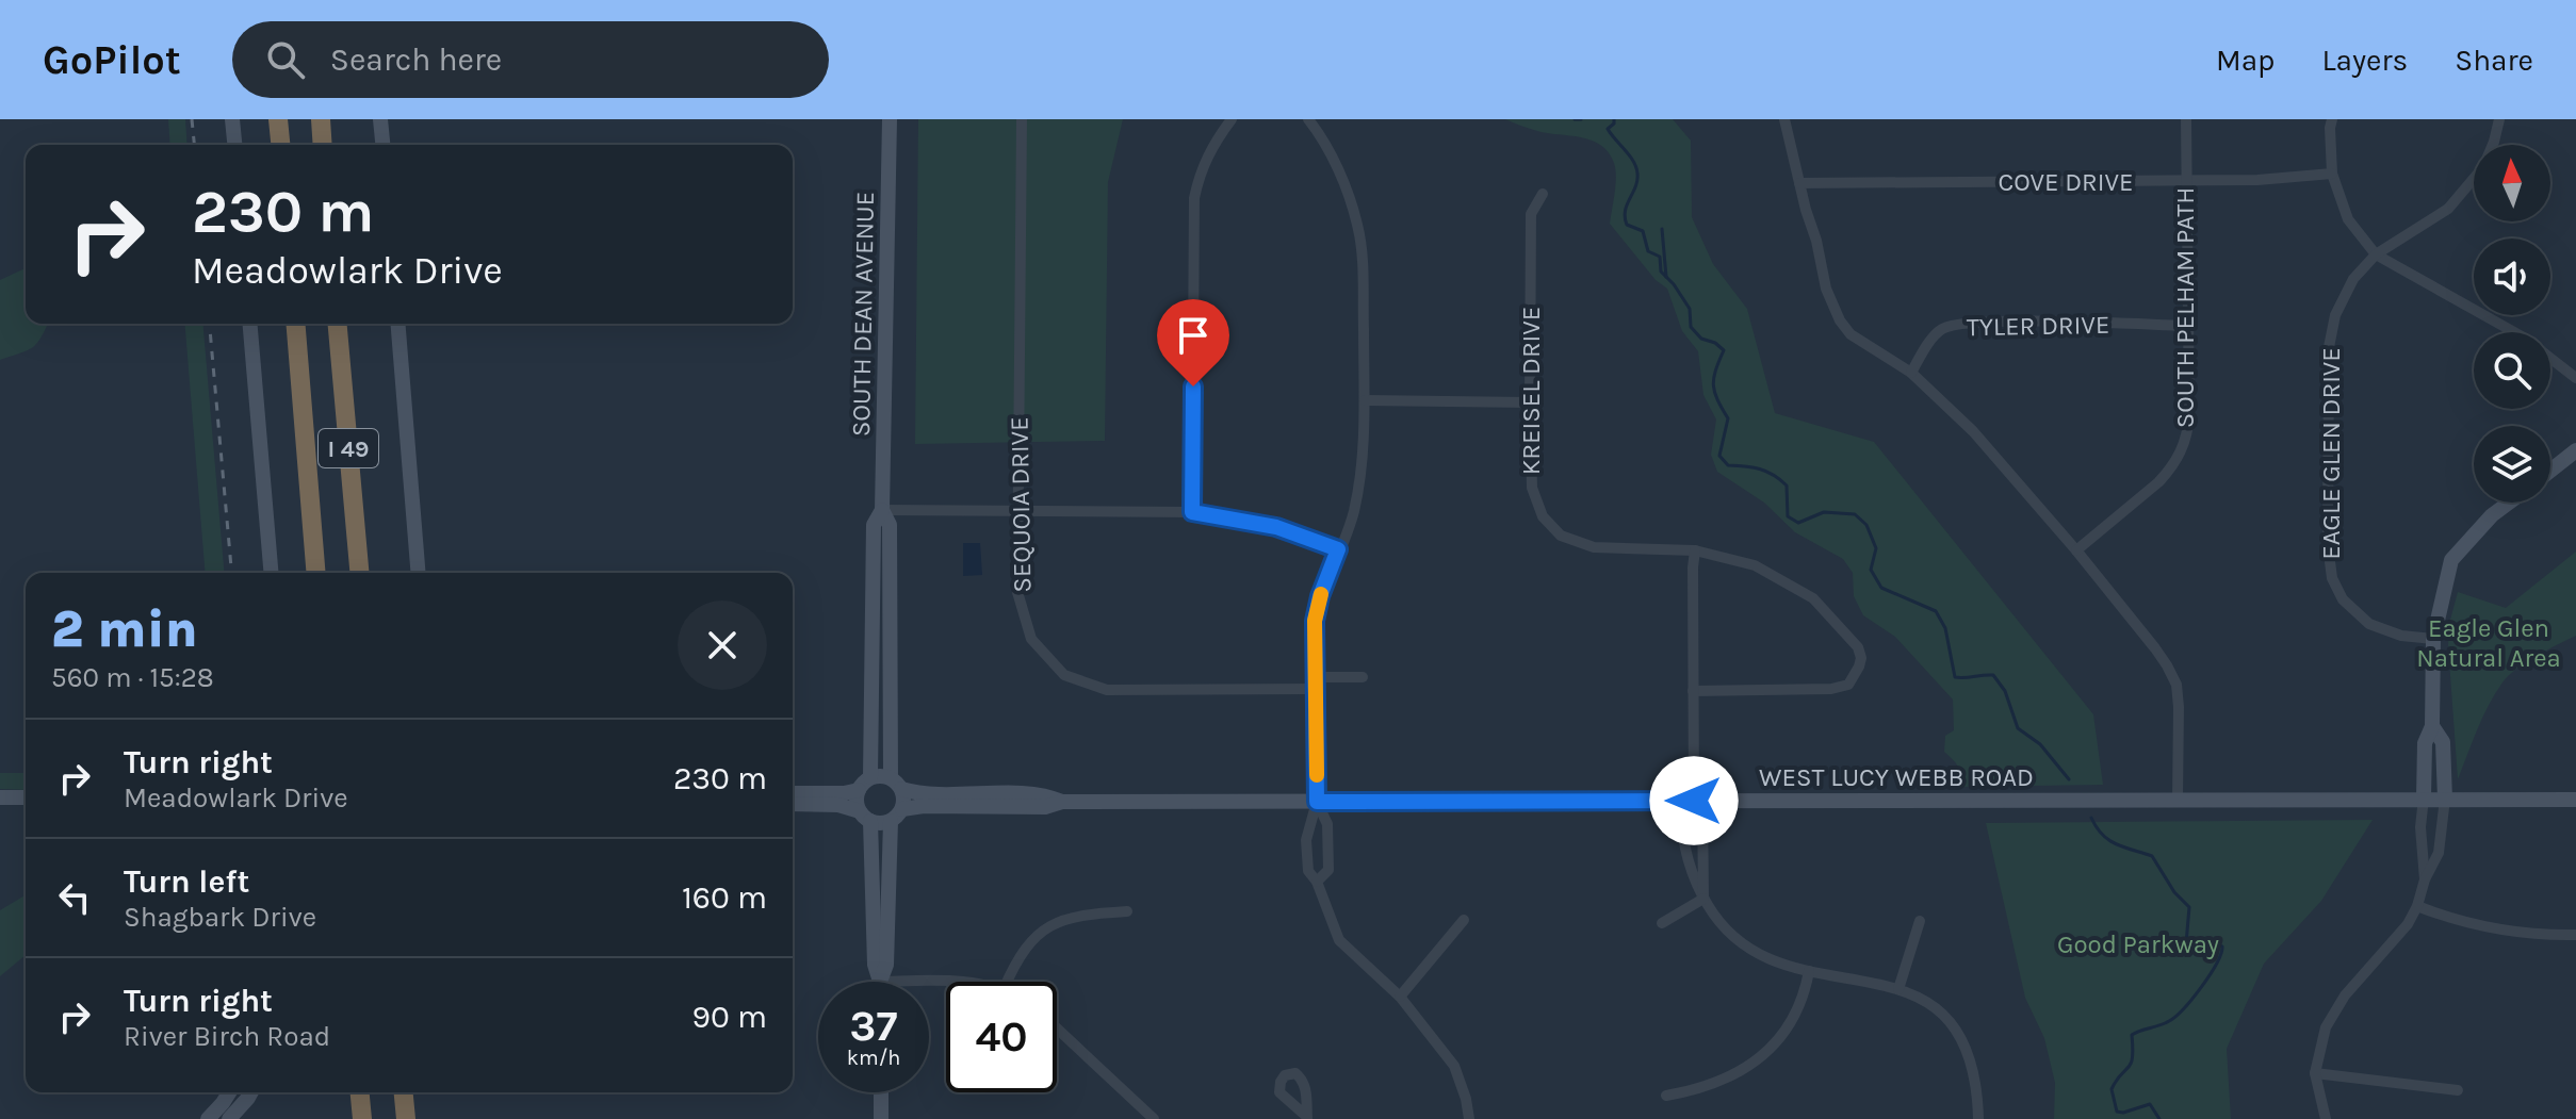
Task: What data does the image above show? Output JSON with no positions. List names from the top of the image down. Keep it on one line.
{"streets":{"highway":["I 49"],"street":["COVE DRIVE","SOUTH PELHAM PATH","SOUTH DEAN AVENUE","TYLER DRIVE","KREISEL DRIVE","EAGLE GLEN DRIVE","SEQUOIA DRIVE","WEST LUCY WEBB ROAD"]},"crossings":[["COVE DRIVE","SOUTH PELHAM PATH"],["SOUTH PELHAM PATH","TYLER DRIVE"],["SOUTH DEAN AVENUE","WEST LUCY WEBB ROAD"]],"parks":["Eagle Glen Natural Area","Good Parkway"],"north":"top","page":{"header":"GoPilot","search":"Search here","nav":["Map","Layers","Share"],"turn":["230 m","Meadowlark Drive"],"heading":["2 min","560 m · 15:28"],"list":[{"name":"Turn right","note":"Meadowlark Drive","value":"230 m"},{"name":"Turn left","note":"Shagbark Drive","value":"160 m"},{"name":"Turn right","note":"River Birch Road","value":"90 m"}],"speed":"37 km/h","limit":"40"}}
